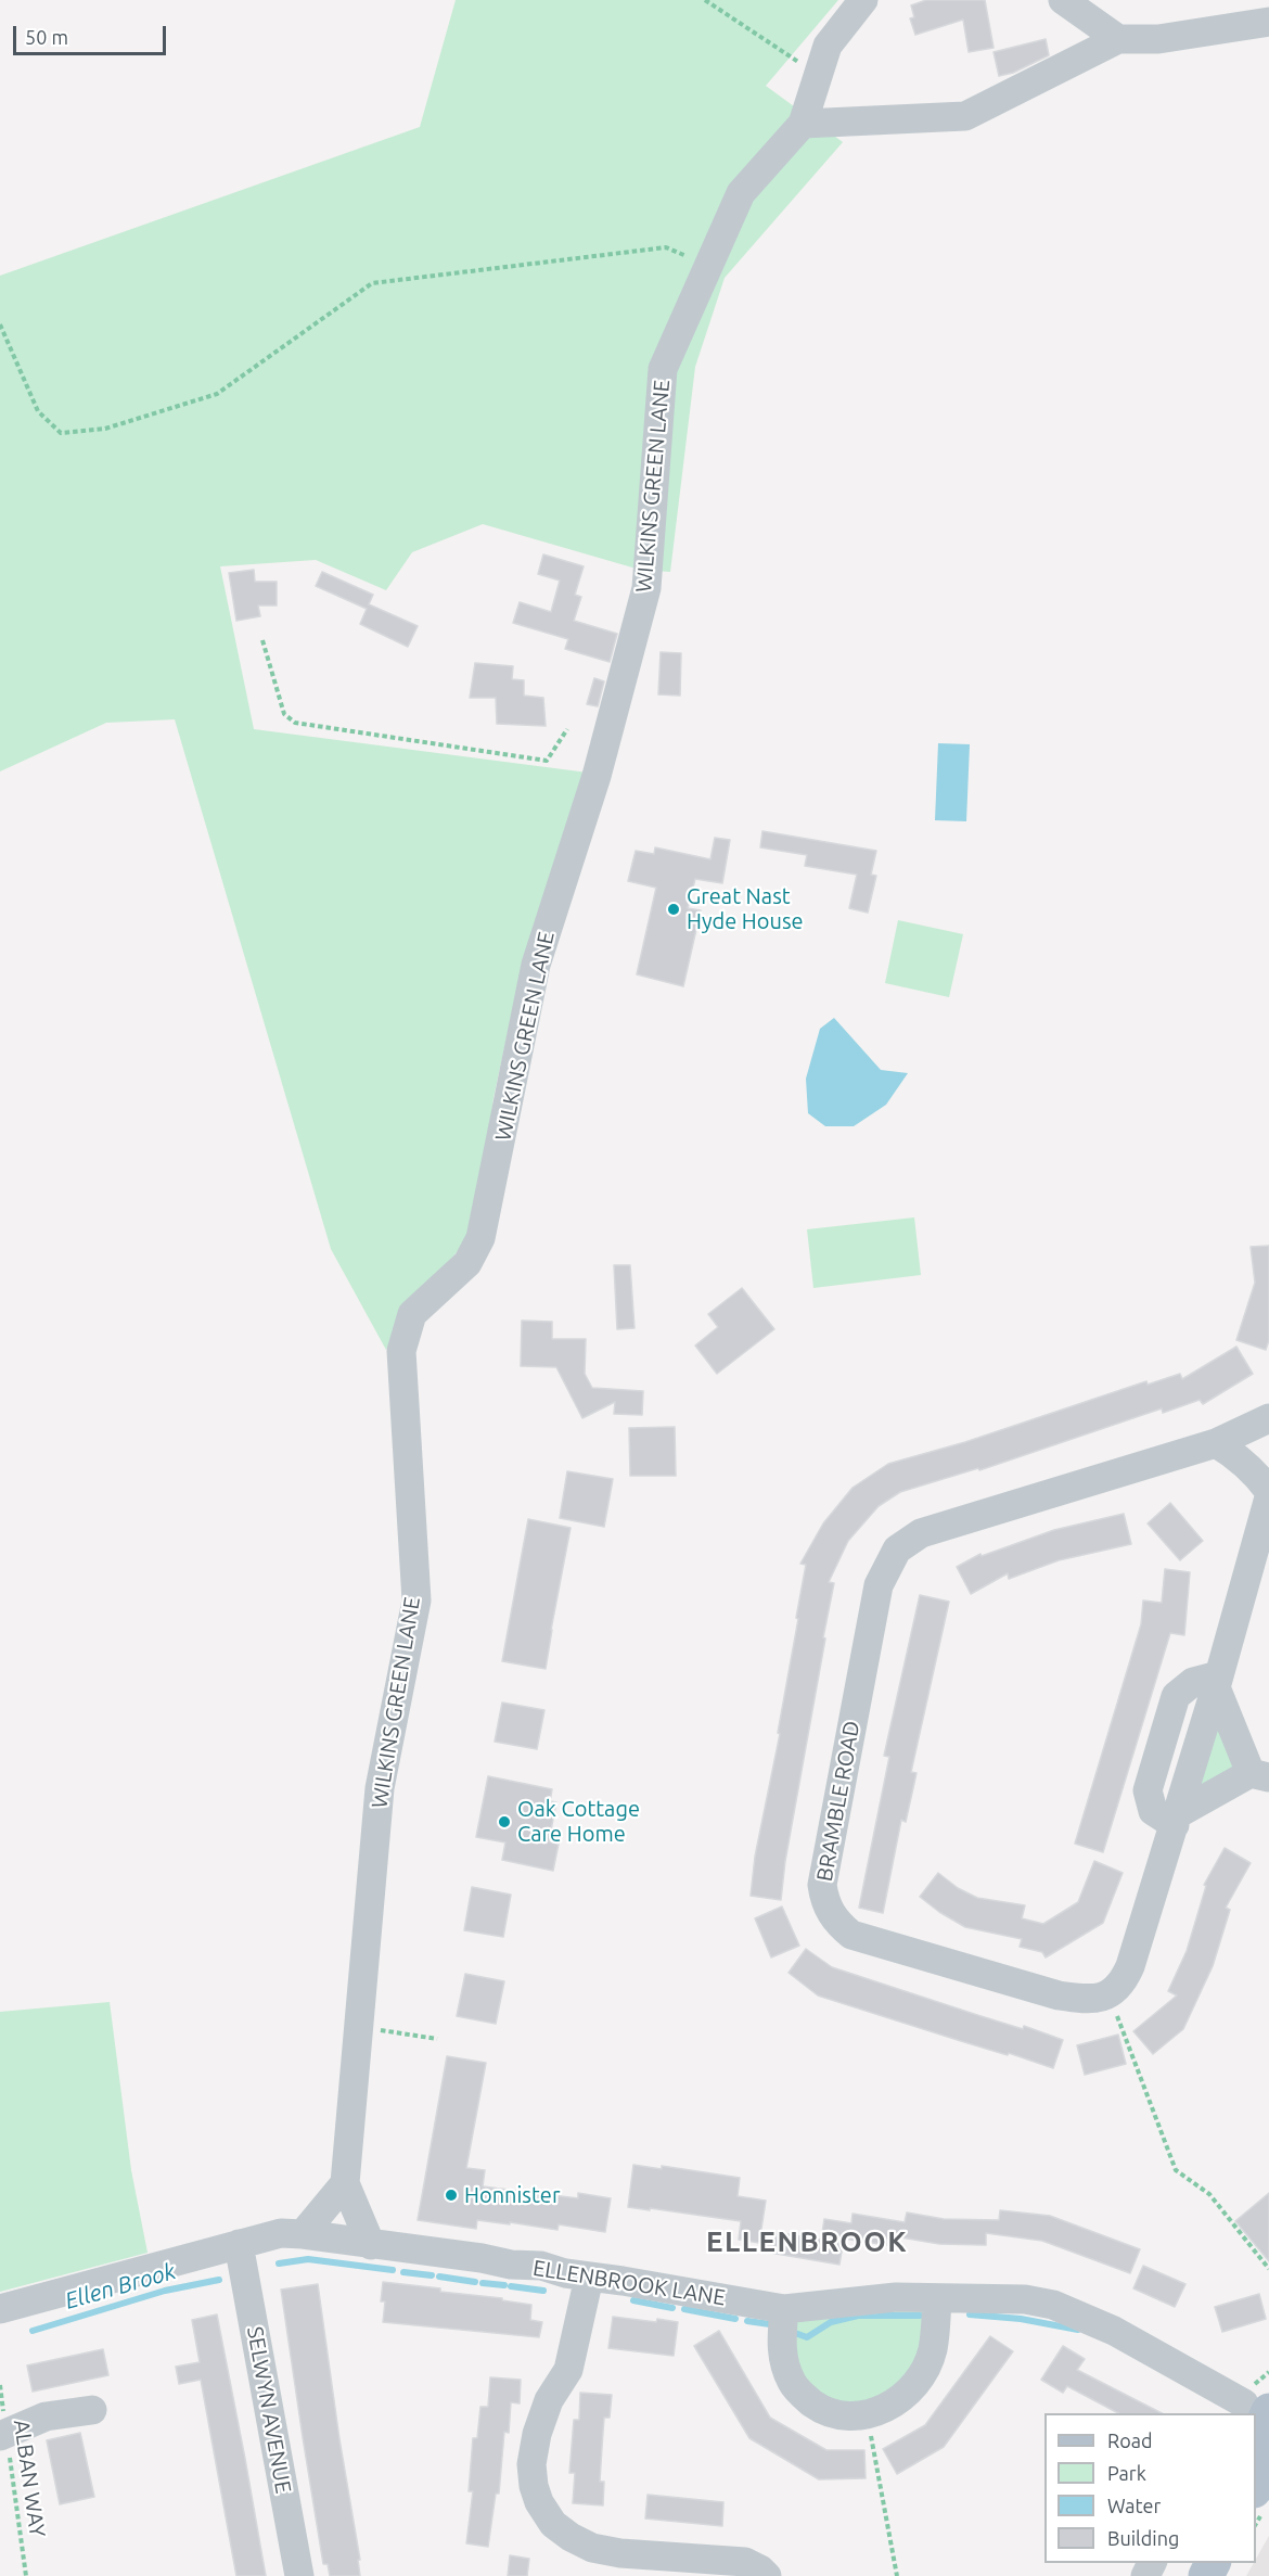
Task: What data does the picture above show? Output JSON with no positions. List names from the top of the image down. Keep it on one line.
{"streets":{"street":["WILKINS GREEN LANE","BRAMBLE ROAD","ELLENBROOK LANE","SELWYN AVENUE"],"path":["ALBAN WAY"]},"crossings":[["WILKINS GREEN LANE","ELLENBROOK LANE"],["ELLENBROOK LANE","SELWYN AVENUE"]],"districts":["ELLENBROOK"],"water":["Ellen Brook"],"places":["Great Nast Hyde House","Oak Cottage Care Home","Honnister"],"legend":["Road","Park","Water","Building"],"scale_bar":"50 m"}
